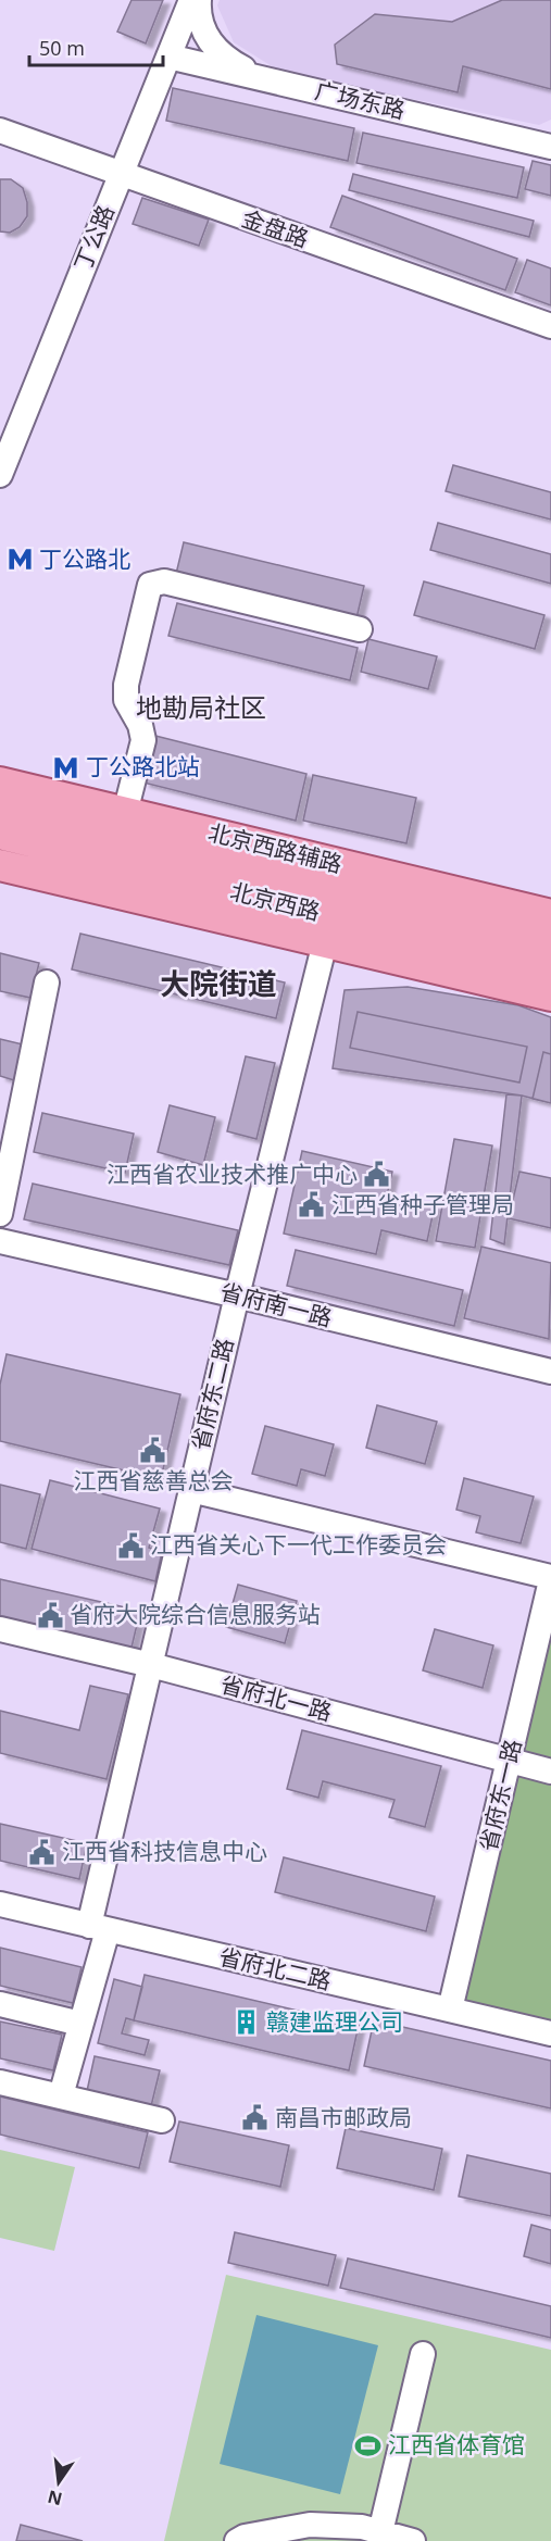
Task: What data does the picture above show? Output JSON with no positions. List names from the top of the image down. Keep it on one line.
{"streets":{"main road":["北京西路辅路","北京西路"],"street":["广场东路","金盘路","丁公路","省府南一路","省府东二路","省府北一路","省府东一路","省府北二路"]},"crossings":[["广场东路","丁公路"],["金盘路","丁公路"],["北京西路辅路","北京西路"],["北京西路辅路","省府东二路"],["北京西路","省府东二路"],["省府南一路","省府东二路"],["省府东二路","省府北一路"],["省府东二路","省府北二路"],["省府北一路","省府东一路"],["省府东一路","省府北二路"]],"districts":["地勘局社区","大院街道"],"places":{"metro station":["丁公路北","丁公路北站"],"public building":["江西省农业技术推广中心","江西省种子管理局","江西省慈善总会","江西省关心下一代工作委员会","省府大院综合信息服务站","江西省科技信息中心","南昌市邮政局"],"building":["赣建监理公司"],"sports":["江西省体育馆"]},"scale_bar":"50 m","north":"bottom"}
